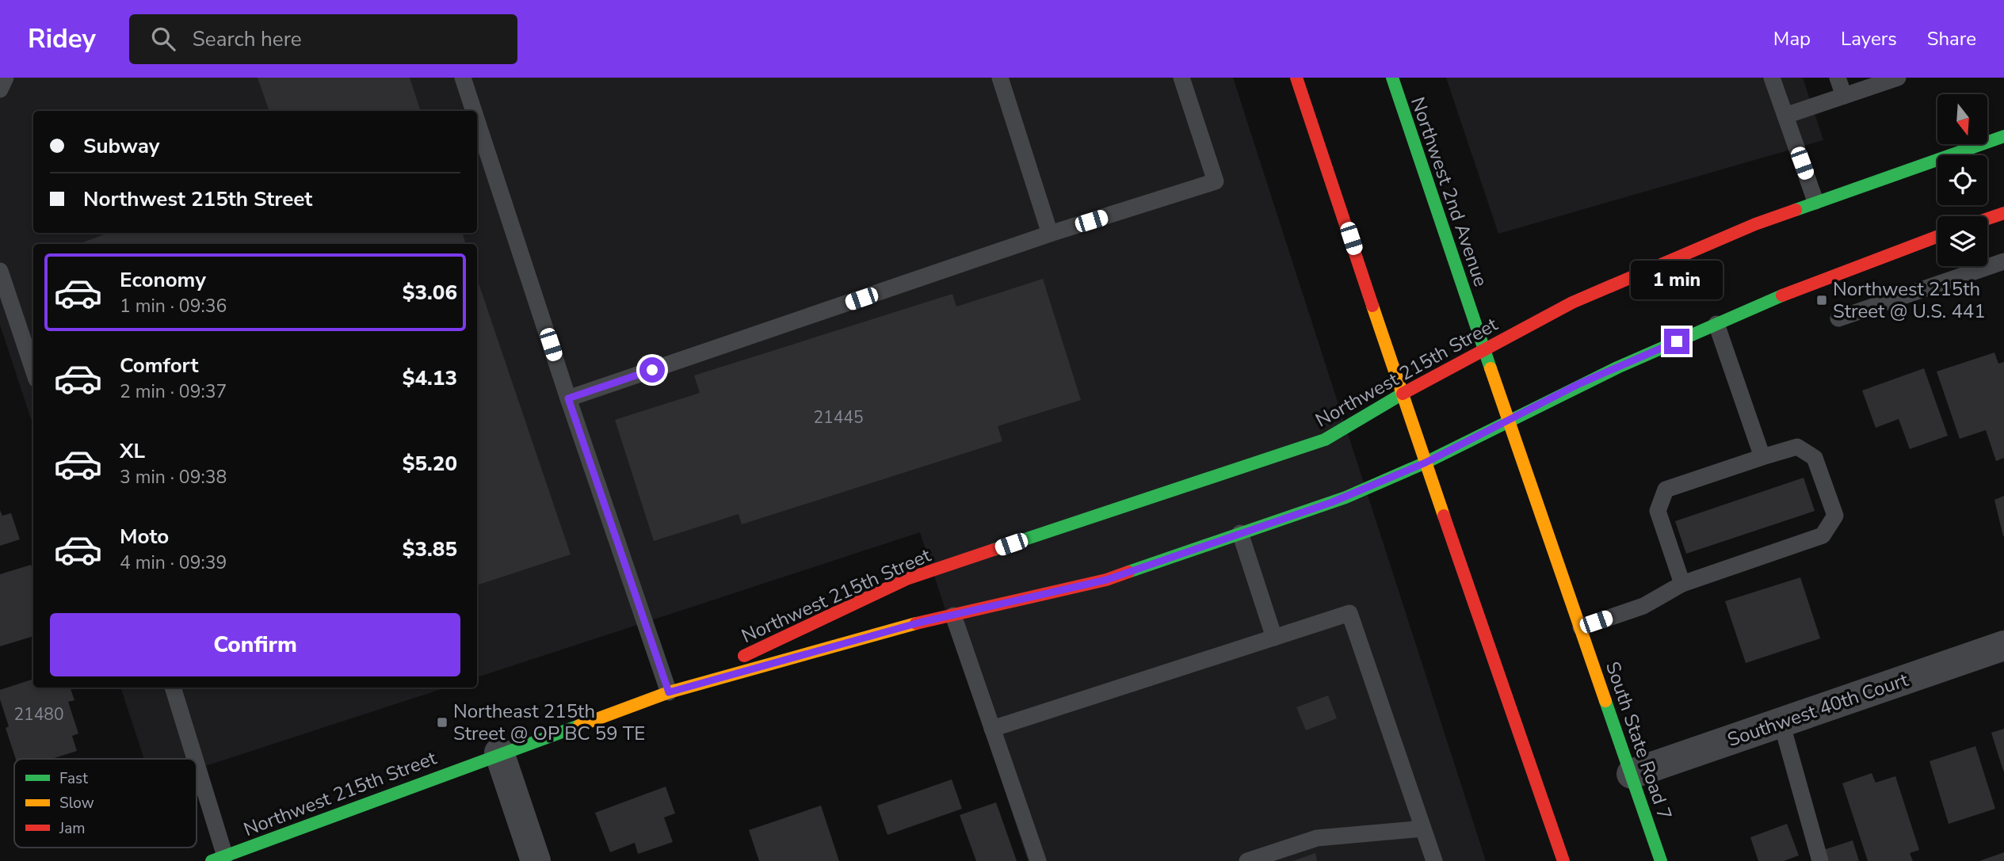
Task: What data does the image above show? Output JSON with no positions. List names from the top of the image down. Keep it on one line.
{"streets":{"main road":["Northwest 2nd Avenue","Northwest 215th Street","South State Road 7"],"street":["Southwest 40th Court"]},"crossings":[["Northwest 2nd Avenue","Northwest 215th Street"],["Northwest 2nd Avenue","South State Road 7"],["Northwest 215th Street","South State Road 7"],["Southwest 40th Court","South State Road 7"]],"places":{"transit":["Northwest 215th Street @ U.S. 441","Northeast 215th Street @ OP BC 59 TE"]},"house_numbers":["21445","21480"],"legend":["Fast","Slow","Jam"],"north":"bottom","page":{"header":"Ridey","search":"Search here","nav":["Map","Layers","Share"],"banner":["Subway","Northwest 215th Street"],"list":[{"name":"Economy","note":"1 min · 09:36","value":"$3.06"},{"name":"Comfort","note":"2 min · 09:37","value":"$4.13"},{"name":"XL","note":"3 min · 09:38","value":"$5.20"},{"name":"Moto","note":"4 min · 09:39","value":"$3.85"}],"bubble":"1 min","buttons":"Confirm"}}
